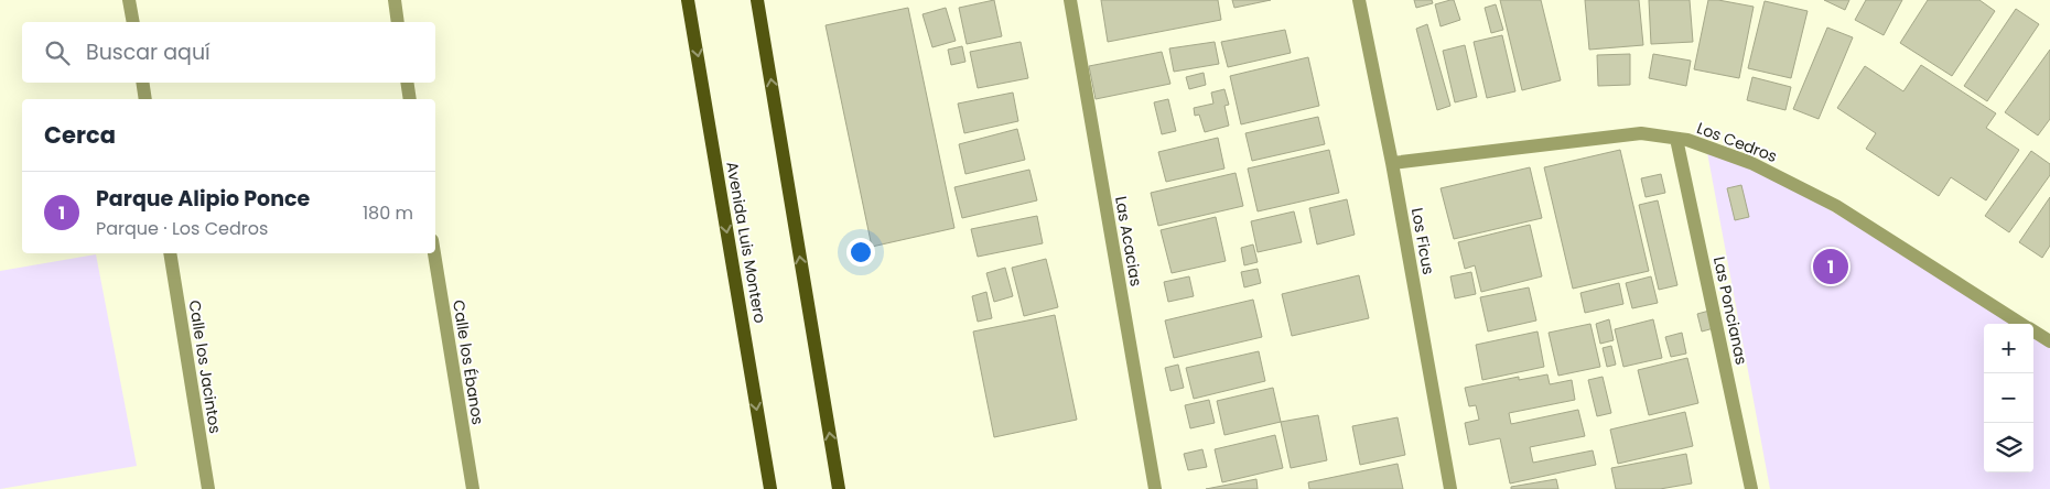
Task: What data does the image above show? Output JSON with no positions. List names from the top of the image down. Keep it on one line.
{"streets":{"main road":["Avenida Luis Montero"],"street":["Los Cedros","Las Acacias","Los Ficus","Las Poncianas","Calle los Ébanos","Calle los Jacintos"]},"crossings":[["Los Cedros","Los Ficus"],["Los Cedros","Las Poncianas"]],"page":{"search":"Buscar aquí","heading":"Cerca","list":[{"mark":"1","name":"Parque Alipio Ponce","note":"Parque · Los Cedros","value":"180 m"}],"pins":"1","map_buttons":["+","−"]}}
